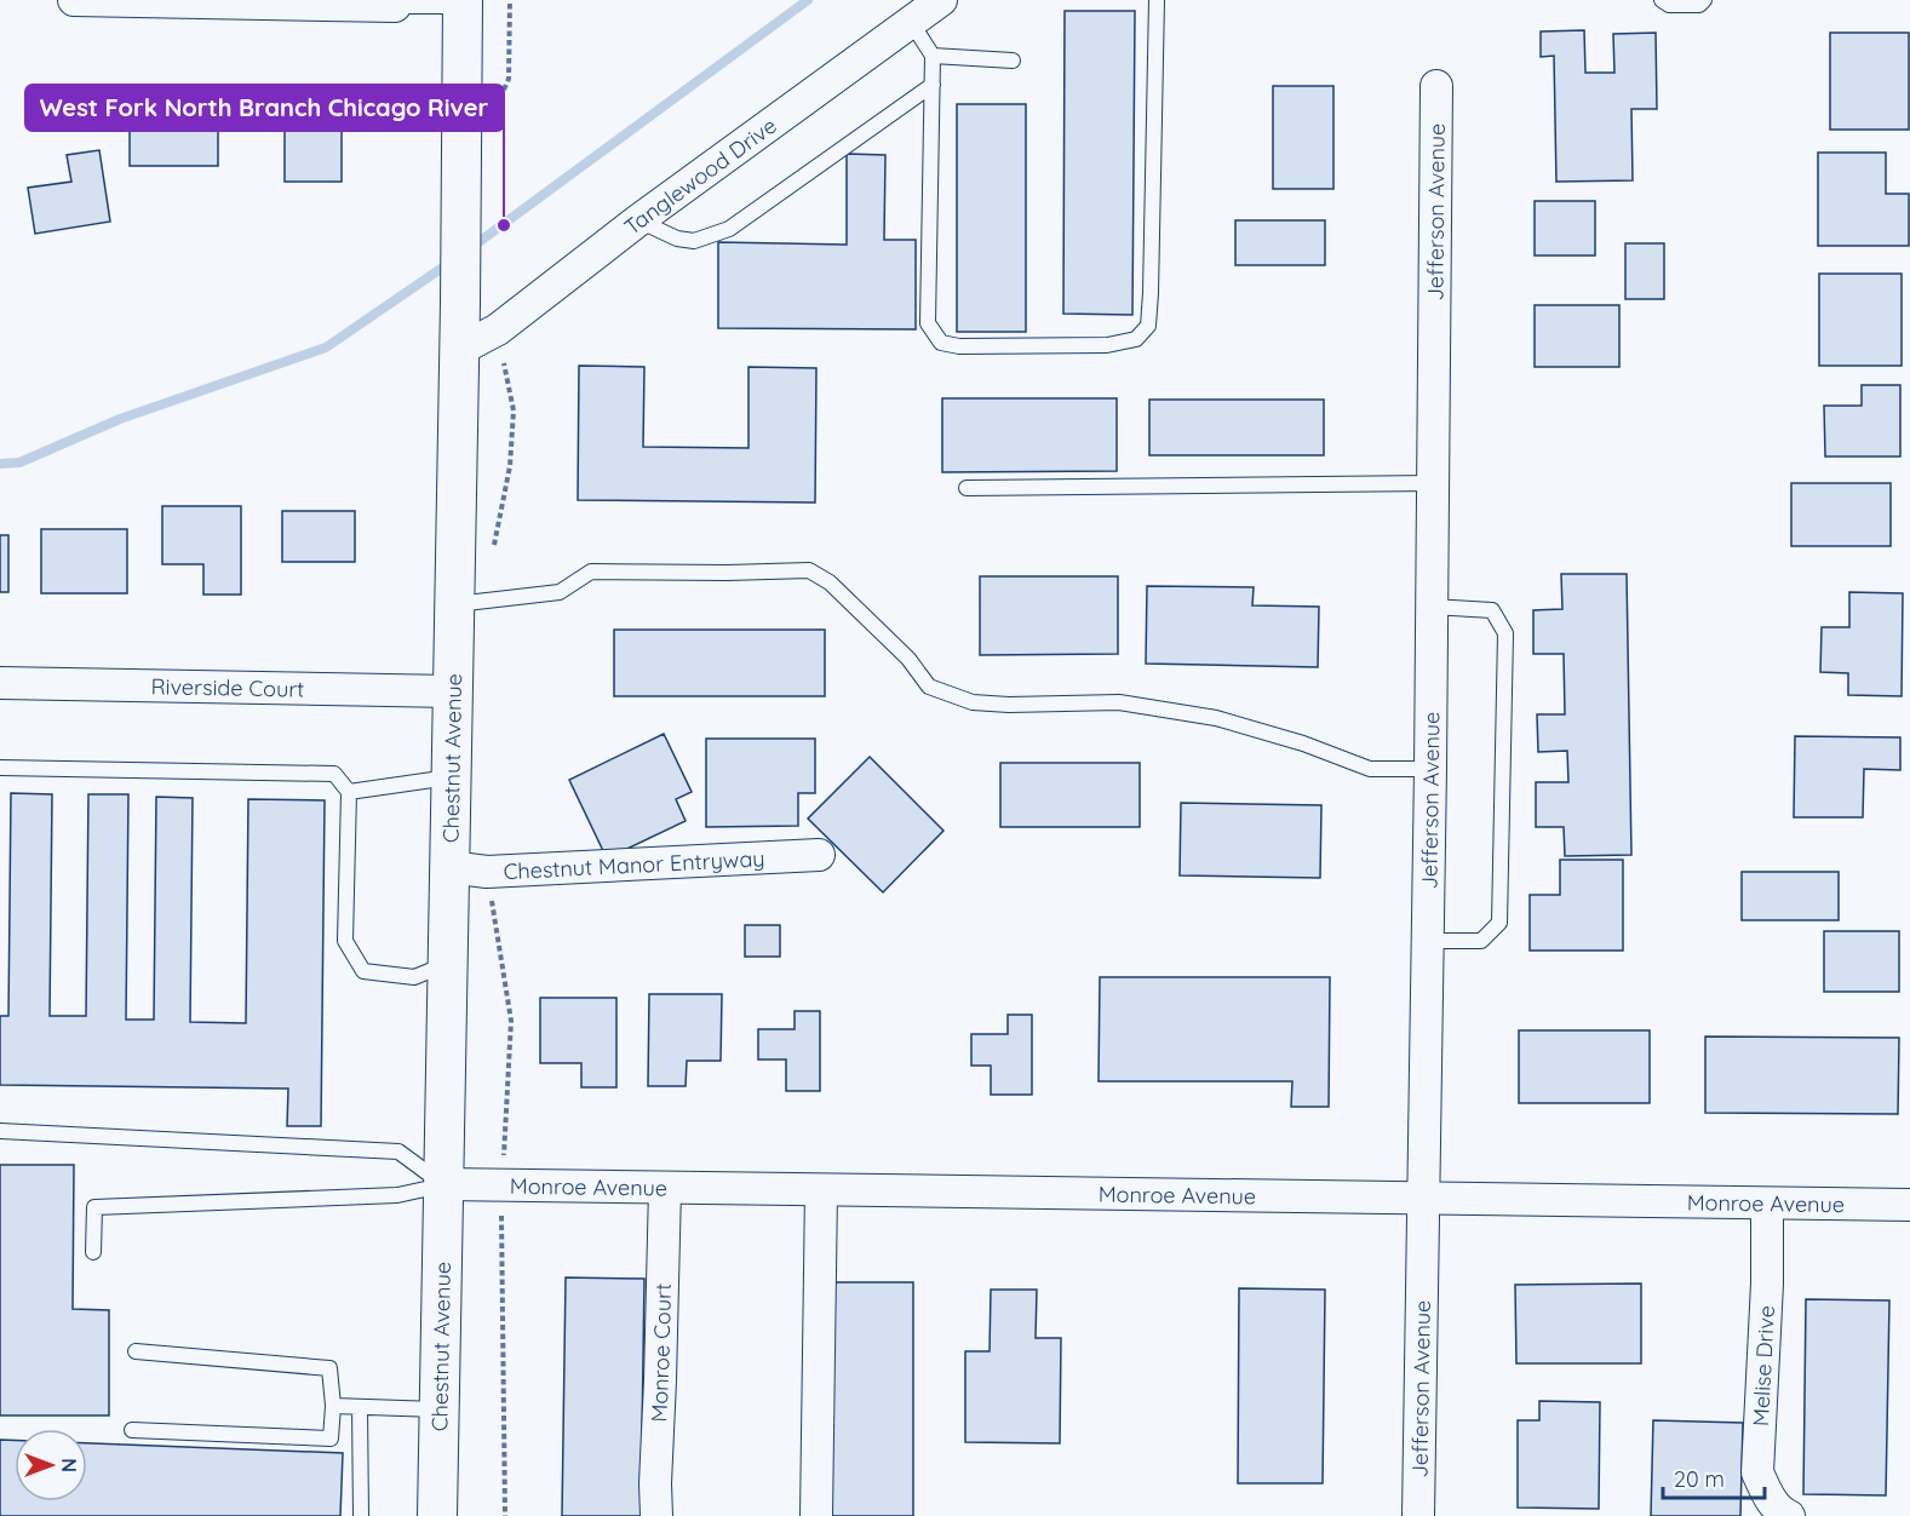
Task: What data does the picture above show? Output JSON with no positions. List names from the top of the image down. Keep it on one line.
{"streets":{"street":["Tanglewood Drive","Jefferson Avenue","Riverside Court","Chestnut Avenue","Chestnut Manor Entryway","Monroe Avenue","Monroe Court","Melise Drive"]},"crossings":[["Tanglewood Drive","Chestnut Avenue"],["Jefferson Avenue","Monroe Avenue"],["Riverside Court","Chestnut Avenue"],["Chestnut Avenue","Chestnut Manor Entryway"],["Chestnut Avenue","Monroe Avenue"],["Monroe Avenue","Monroe Court"],["Monroe Avenue","Melise Drive"]],"places":["West Fork North Branch Chicago River"],"scale_bar":"20 m","north":"right"}
